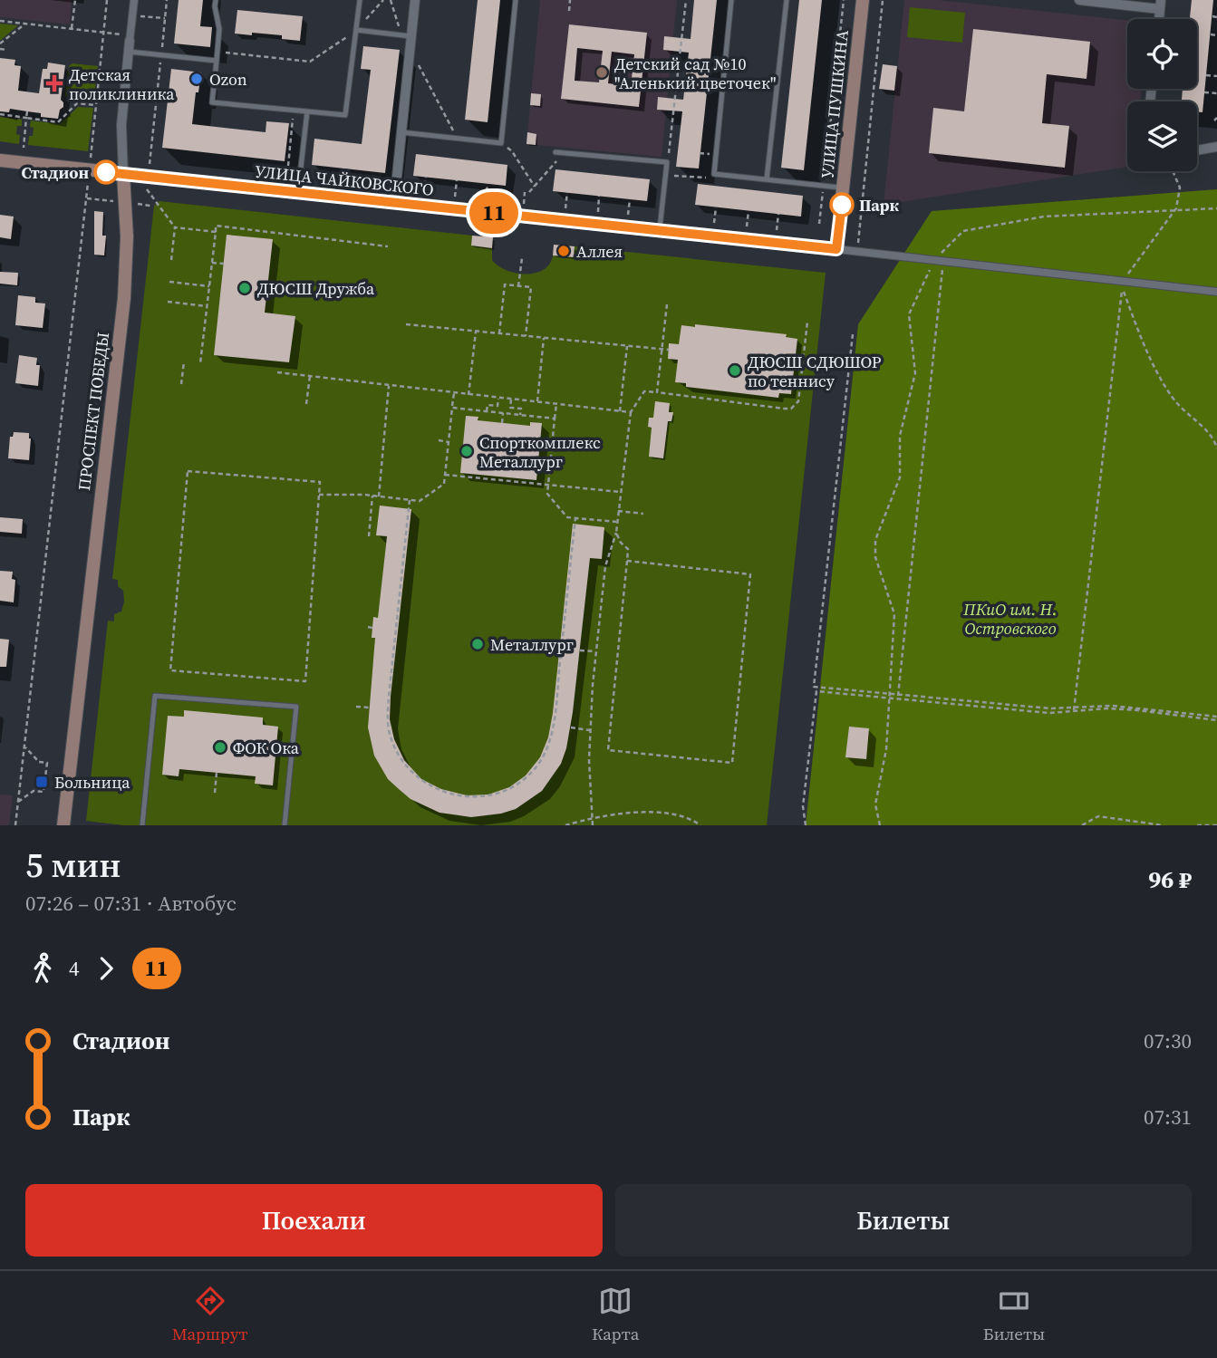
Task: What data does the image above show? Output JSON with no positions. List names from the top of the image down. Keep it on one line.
{"streets":{"main road":["УЛИЦА ПУШКИНА","УЛИЦА ЧАЙКОВСКОГО","ПРОСПЕКТ ПОБЕДЫ"]},"crossings":[["УЛИЦА ПУШКИНА","УЛИЦА ЧАЙКОВСКОГО"],["УЛИЦА ЧАЙКОВСКОГО","ПРОСПЕКТ ПОБЕДЫ"]],"parks":["ПКиО им. Н. Островского"],"places":{"other":["Детский сад №10 \"Аленький цветочек\"","Ozon","Стадион","Парк","Аллея","ДЮСШ Дружба","ДЮСШ СДЮШОР по теннису","Спорткомплекс Металлург","Металлург","ФОК Ока"],"health":["Детская поликлиника"],"transit":["Больница"]},"lines":["bus line 11"],"page":{"on_map":"11","heading":["5 мин","07:26 – 07:31 · Автобус","96 ₽"],"legs":["4","11"],"list":[{"name":"Стадион","value":"07:30"},{"name":"Парк","value":"07:31"}],"buttons":["Поехали","Билеты"],"tabs":["Маршрут","Карта","Билеты"]}}
